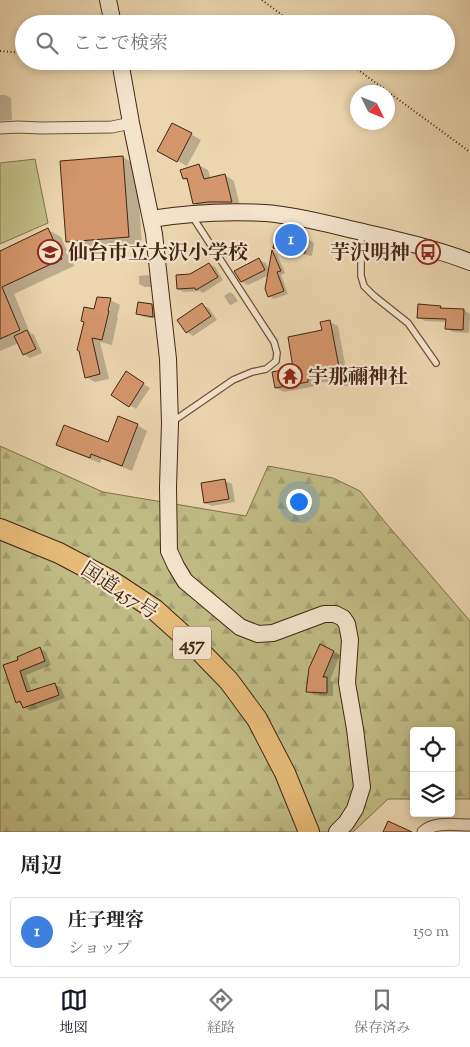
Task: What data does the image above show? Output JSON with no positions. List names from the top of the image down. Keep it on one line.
{"streets":{"highway":["国道457号","457"]},"places":{"school or university":["仙台市立大沢小学校"],"bus stop":["芋沢明神"],"temple":["宇那禰神社"]},"north":"bottom right","page":{"search":"ここで検索","pins":"1","heading":"周辺","list":[{"mark":"1","name":"庄子理容","note":"ショップ","value":"150 m"}],"nav":["地図","経路","保存済み"]}}
